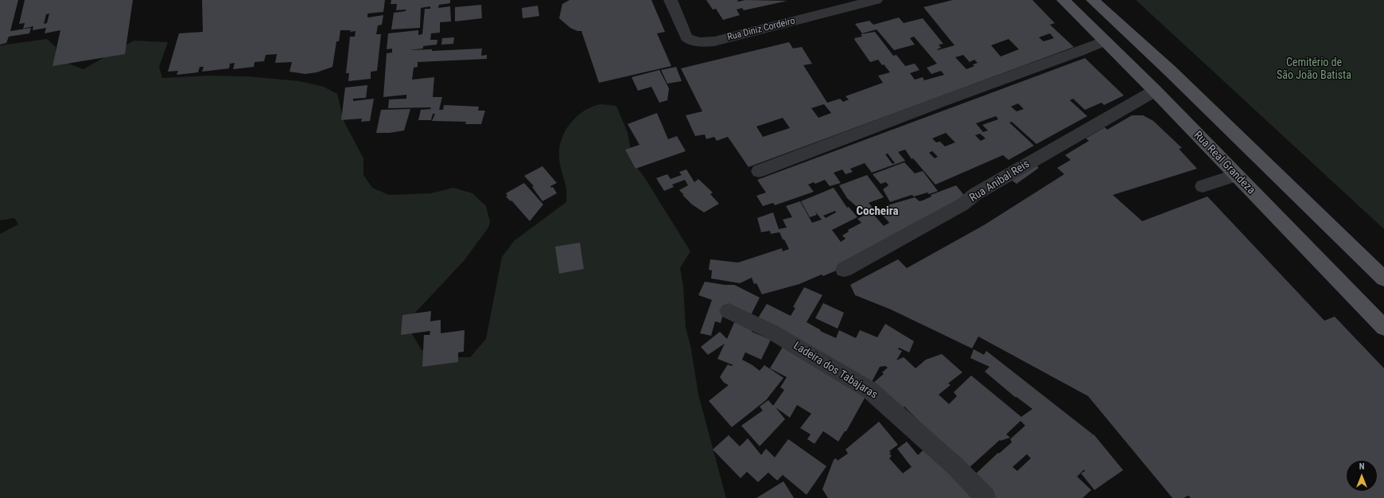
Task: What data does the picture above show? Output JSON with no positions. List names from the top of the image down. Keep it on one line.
{"streets":{"main road":["Rua Real Grandeza"],"street":["Rua Diniz Cordeiro","Rua Anibal Reis","Ladeira dos Tabajaras"]},"crossings":[["Rua Real Grandeza","Rua Anibal Reis"]],"districts":["Cocheira"],"parks":["Cemitério de São João Batista"],"north":"top"}
